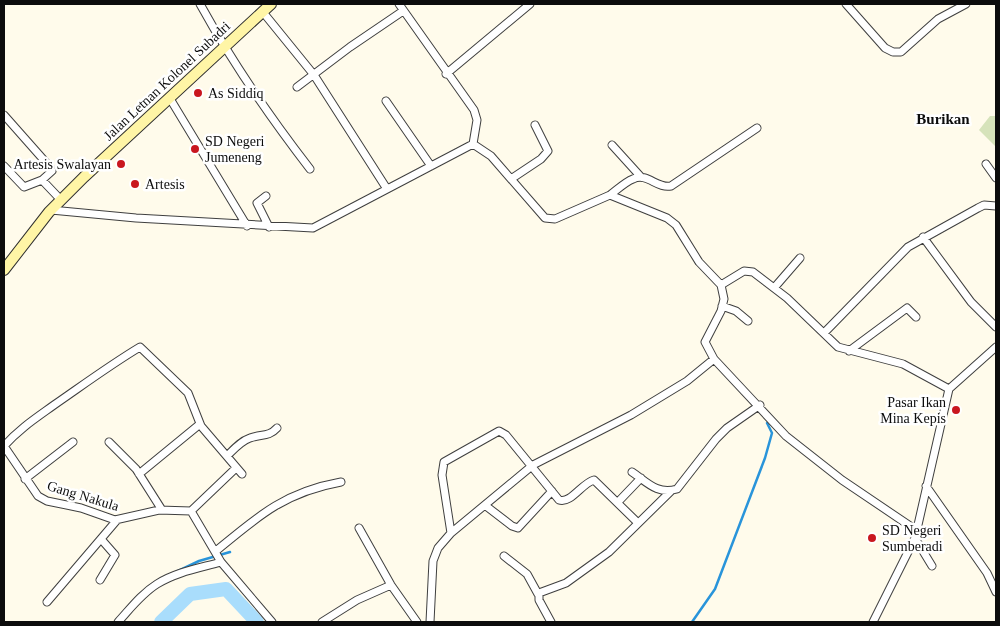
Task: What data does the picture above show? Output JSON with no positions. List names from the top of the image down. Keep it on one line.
{"streets":{"main road":["Jalan Letnan Kolonel Subadri"],"street":["Gang Nakula"]},"districts":["Burikan"],"places":["As Siddiq","SD Negeri Jumeneng","Artesis Swalayan","Artesis","Pasar Ikan Mina Kepis","SD Negeri Sumberadi"]}
